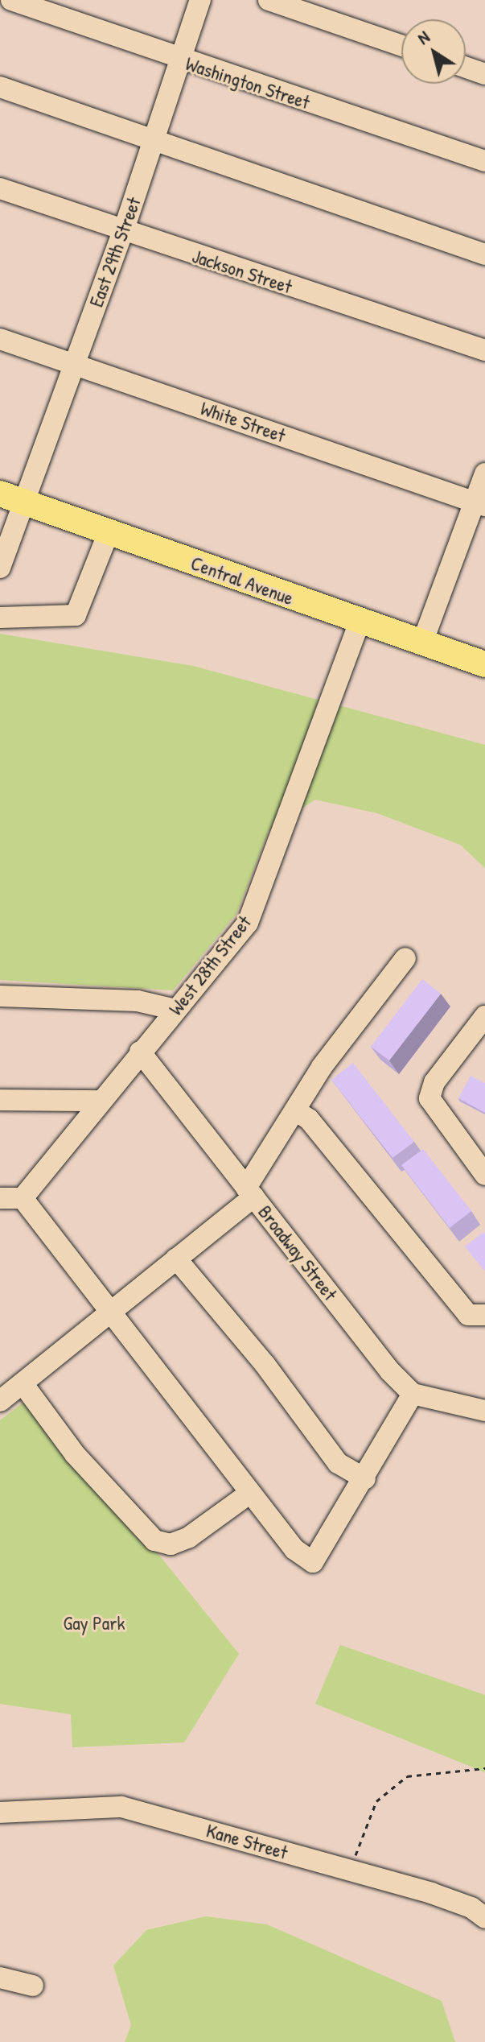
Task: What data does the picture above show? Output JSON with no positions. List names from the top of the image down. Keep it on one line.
{"streets":{"main road":["Central Avenue"],"street":["Washington Street","East 29th Street","Jackson Street","White Street","West 28th Street","Broadway Street","Kane Street"]},"crossings":[["Washington Street","East 29th Street"],["East 29th Street","Jackson Street"],["East 29th Street","White Street"],["East 29th Street","Central Avenue"],["Central Avenue","West 28th Street"],["West 28th Street","Broadway Street"]],"parks":["Gay Park"],"north":"top left"}
